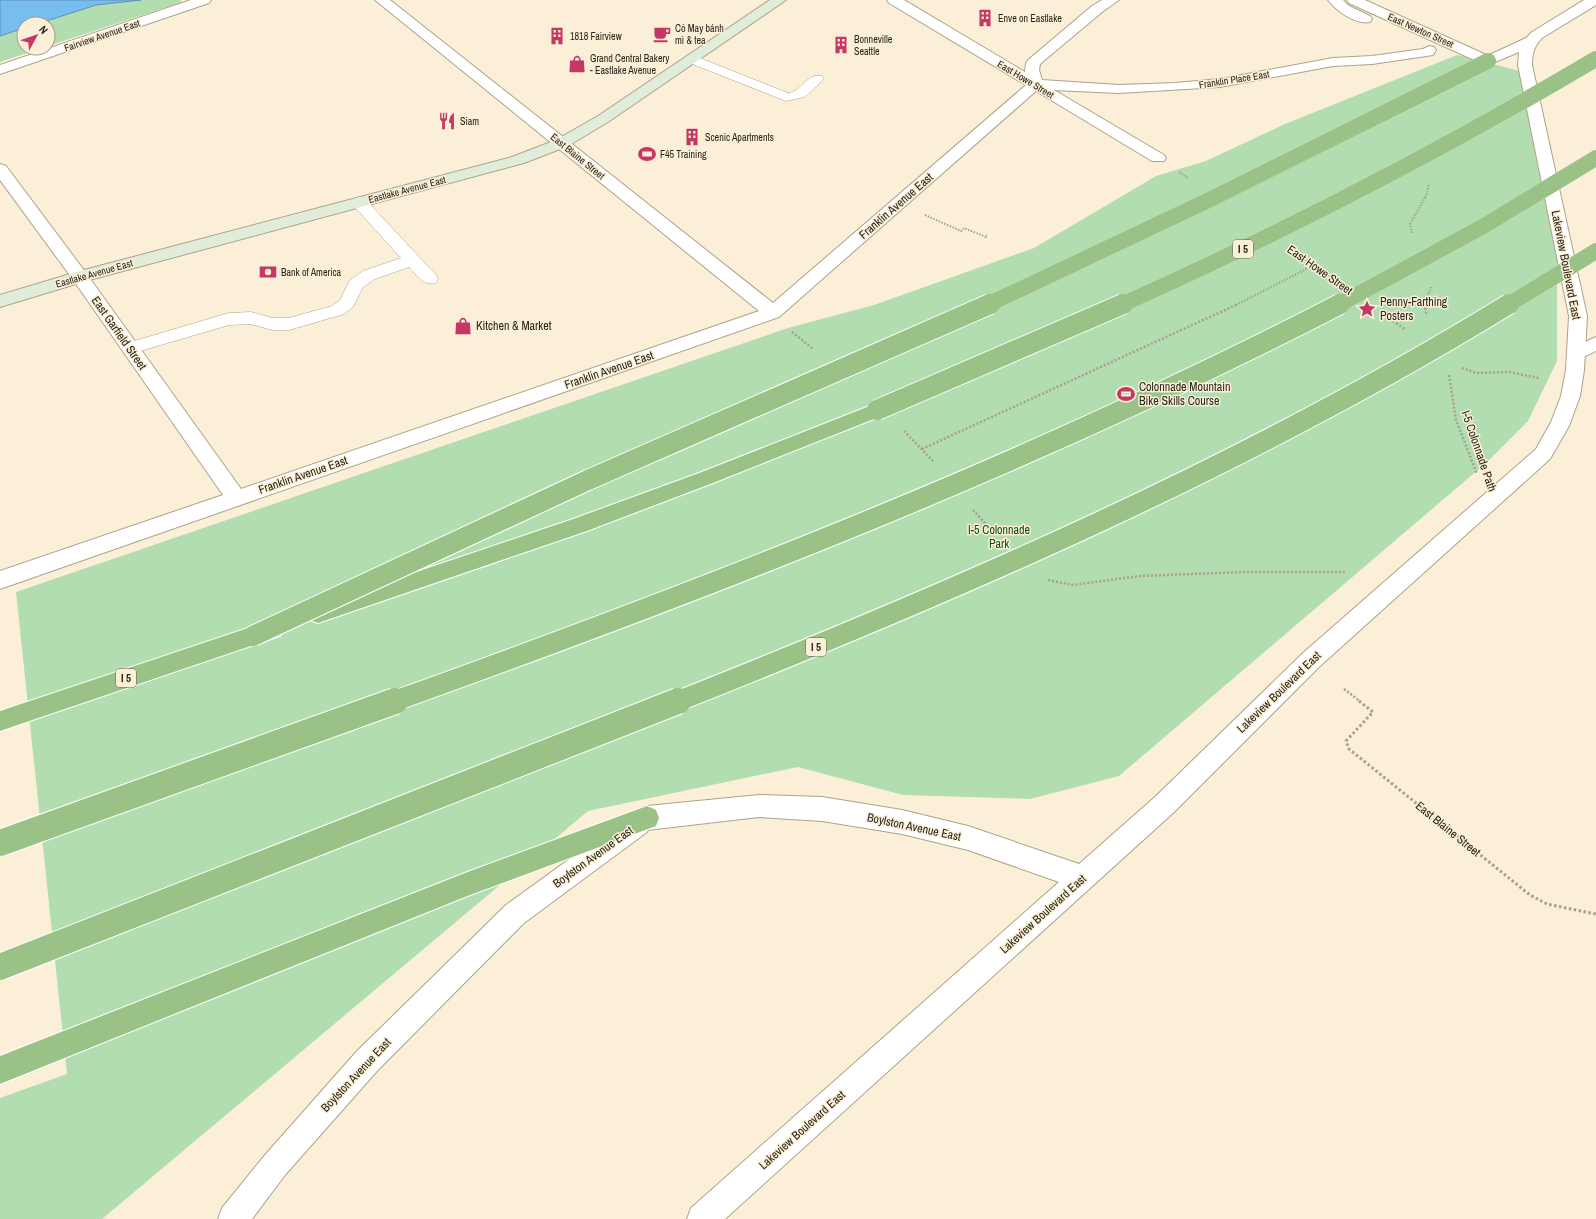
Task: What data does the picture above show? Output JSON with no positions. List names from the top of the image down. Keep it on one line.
{"streets":{"highway":["I 5"],"main road":["Eastlake Avenue East"],"street":["East Newton Street","Fairview Avenue East","East Howe Street","Franklin Place East","East Blaine Street","Franklin Avenue East","Lakeview Boulevard East","East Garfield Street","Boylston Avenue East"],"path":["I-5 Colonnade Path"]},"crossings":[["East Newton Street","Franklin Place East"],["East Howe Street","Franklin Place East"],["East Howe Street","Franklin Avenue East"],["Franklin Place East","Franklin Avenue East"],["East Blaine Street","Eastlake Avenue East"],["East Blaine Street","Franklin Avenue East"],["Eastlake Avenue East","East Garfield Street"],["Franklin Avenue East","East Garfield Street"],["Lakeview Boulevard East","I-5 Colonnade Path"],["Lakeview Boulevard East","Boylston Avenue East"]],"parks":["I-5 Colonnade Park"],"places":{"building":["Enve on Eastlake","1818 Fairview","Bonneville Seattle","Scenic Apartments"],"cafe":["Cỏ May bánh mì & tea"],"shop":["Grand Central Bakery - Eastlake Avenue","Kitchen & Market"],"restaurant":["Siam"],"sports":["F45 Training","Colonnade Mountain Bike Skills Course"],"bank":["Bank of America"],"place":["Penny-Farthing Posters"]},"north":"top right"}
